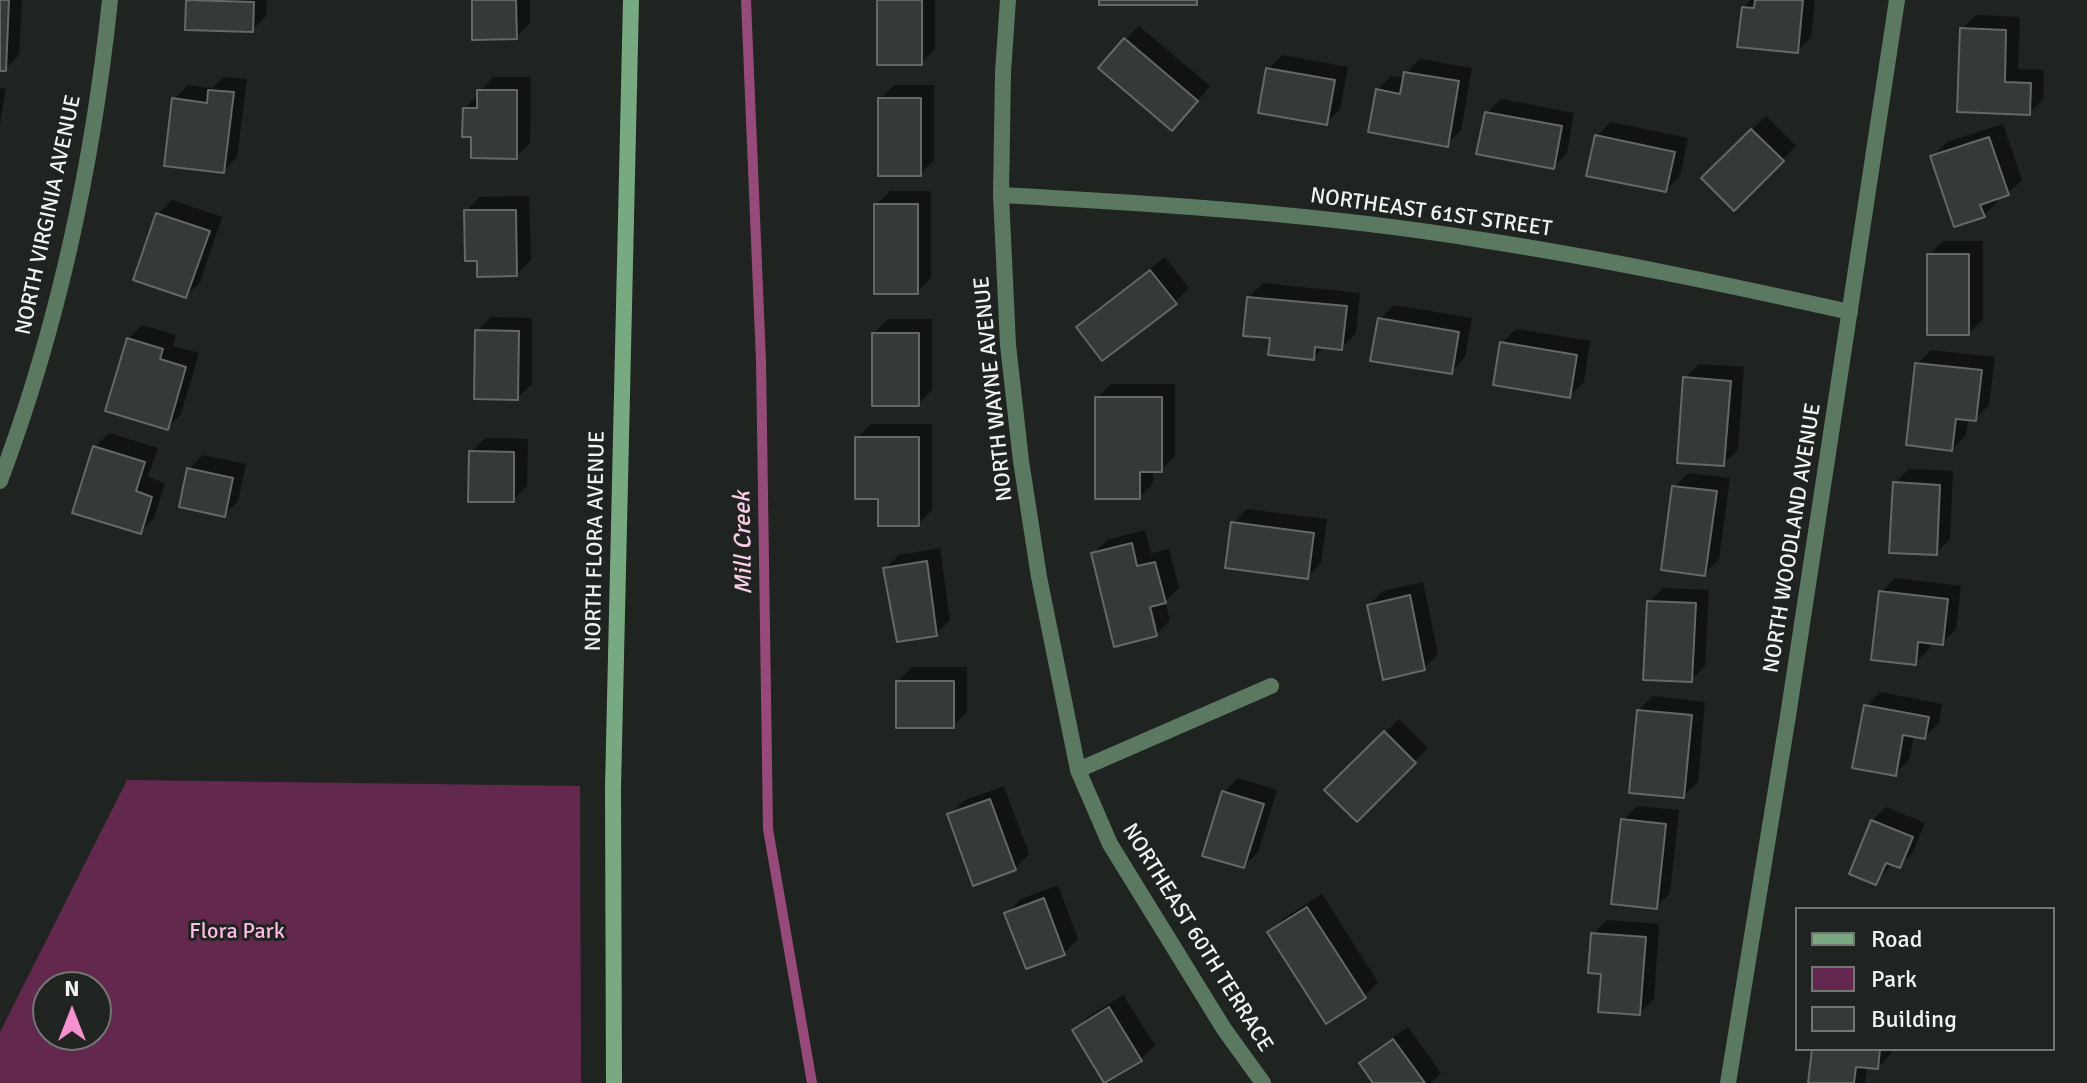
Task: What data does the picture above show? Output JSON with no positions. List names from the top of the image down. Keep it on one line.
{"streets":{"street":["NORTHEAST 61ST STREET","NORTH VIRGINIA AVENUE","NORTH WAYNE AVENUE","NORTH WOODLAND AVENUE","NORTH FLORA AVENUE","NORTHEAST 60TH TERRACE"]},"crossings":[["NORTHEAST 61ST STREET","NORTH WAYNE AVENUE"],["NORTHEAST 61ST STREET","NORTH WOODLAND AVENUE"],["NORTH WAYNE AVENUE","NORTHEAST 60TH TERRACE"]],"water":["Mill Creek"],"parks":["Flora Park"],"legend":["Road","Park","Building"],"north":"top"}
